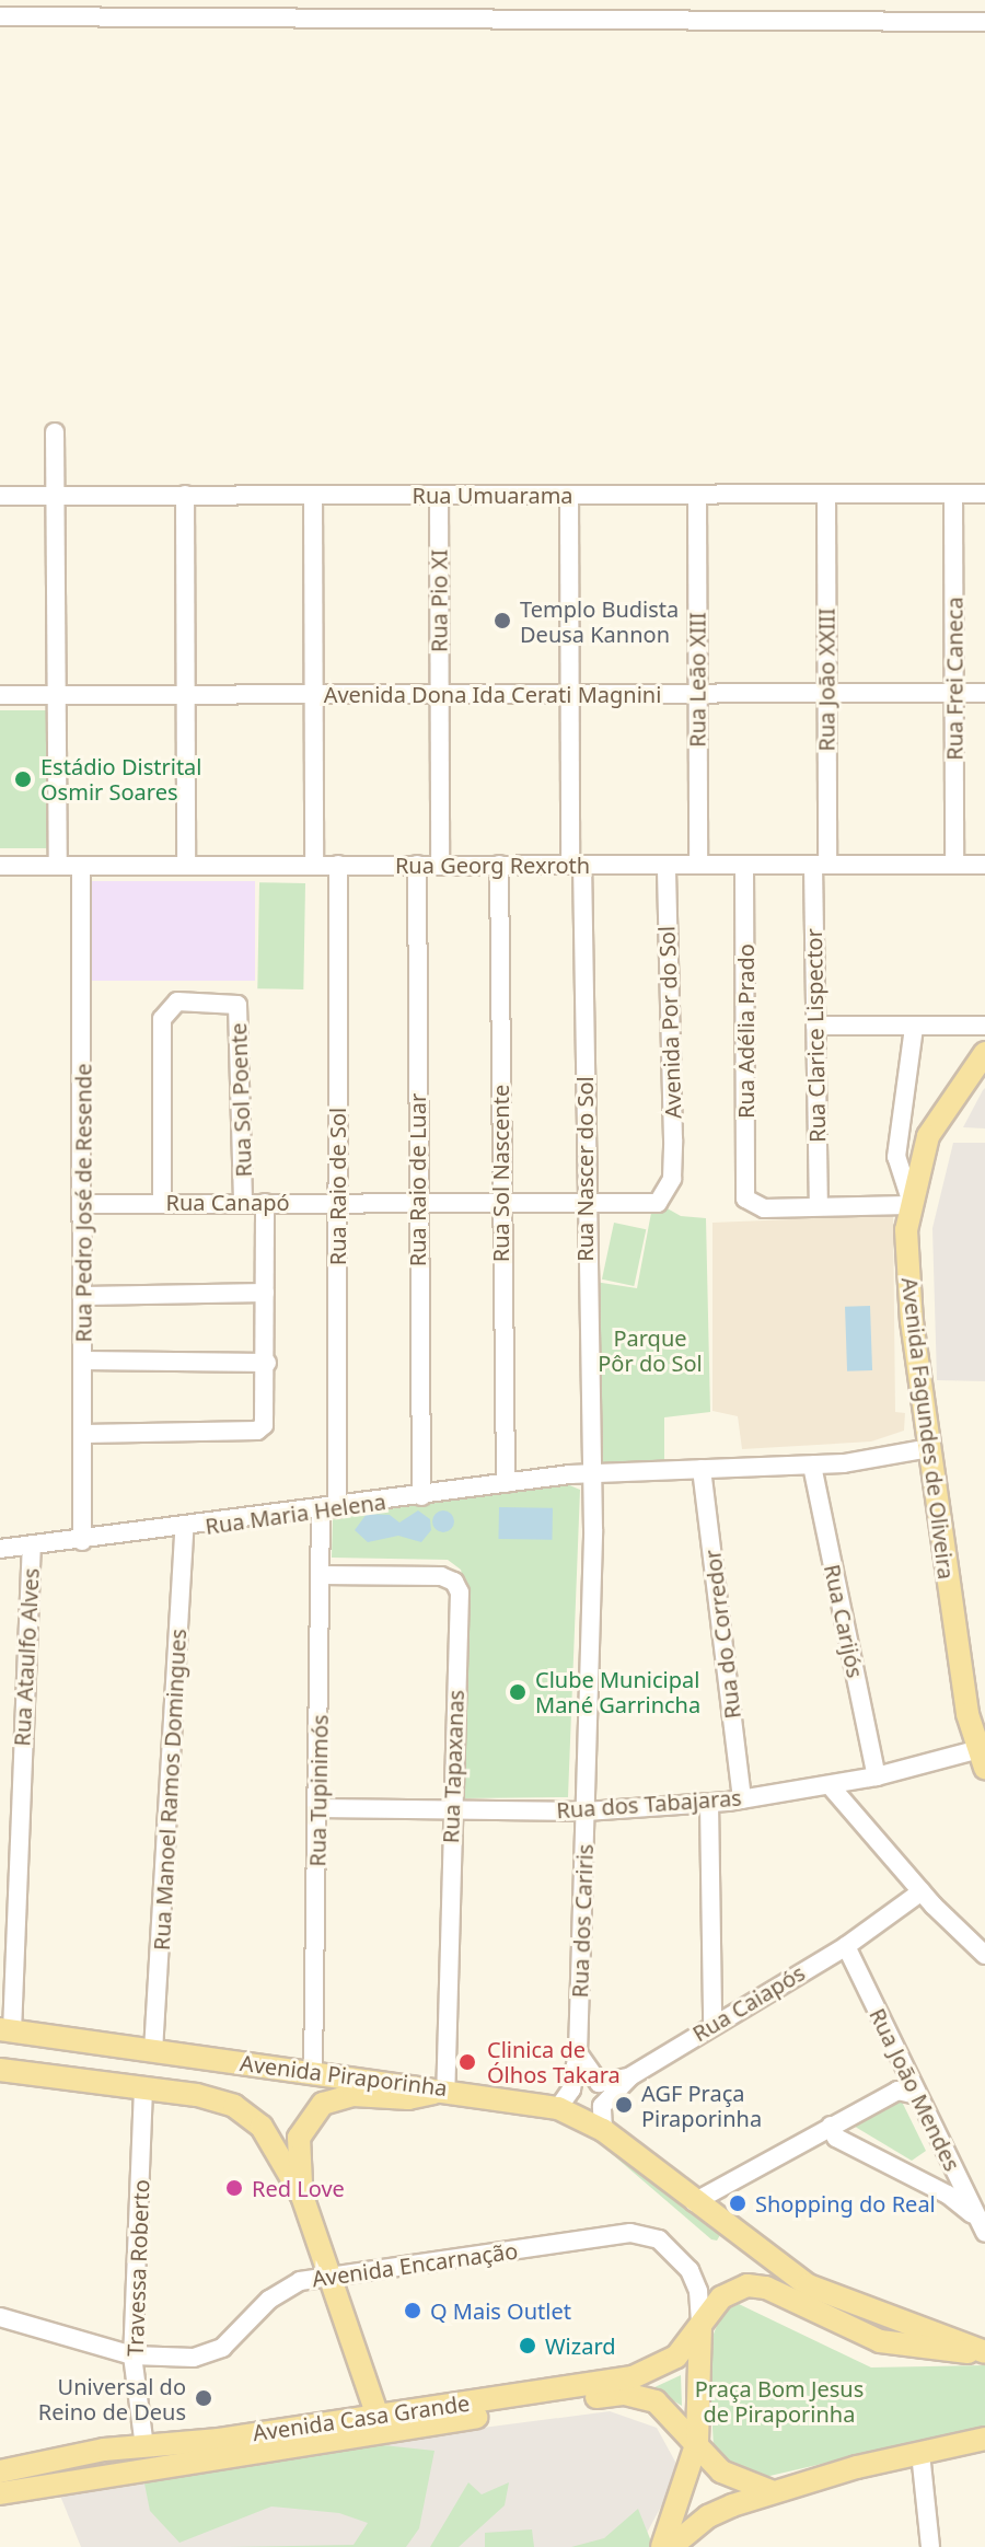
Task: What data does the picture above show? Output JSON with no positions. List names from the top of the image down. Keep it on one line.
{"streets":{"main road":["Avenida Fagundes de Oliveira","Avenida Piraporinha","Avenida Casa Grande"],"street":["Rua Umuarama","Rua Pio XI","Rua Frei Caneca","Rua Leão XIII","Rua João XXIII","Avenida Dona Ida Cerati Magnini","Rua Georg Rexroth","Avenida Por do Sol","Rua Adélia Prado","Rua Clarice Lispector","Rua Sol Poente","Rua Nascer do Sol","Rua Sol Nascente","Rua Raio de Luar","Rua Raio de Sol","Rua Canapó","Rua Pedro José de Resende","Rua Maria Helena","Rua Carijós","Rua do Corredor","Rua Ataulfo Alves","Rua Tapaxanas","Rua Manoel Ramos Domingues","Rua Tupinimós","Rua dos Tabajaras","Rua dos Cariris","Rua Caiapós","Rua João Mendes","Avenida Encarnação","Travessa Roberto"]},"crossings":[["Rua Umuarama","Rua Pio XI"],["Rua Umuarama","Rua Frei Caneca"],["Rua Umuarama","Rua Leão XIII"],["Rua Umuarama","Rua João XXIII"],["Rua Umuarama","Rua Nascer do Sol"],["Rua Pio XI","Avenida Dona Ida Cerati Magnini"],["Rua Pio XI","Rua Georg Rexroth"],["Rua Frei Caneca","Avenida Dona Ida Cerati Magnini"],["Rua Frei Caneca","Rua Georg Rexroth"],["Rua Leão XIII","Avenida Dona Ida Cerati Magnini"],["Rua Leão XIII","Rua Georg Rexroth"],["Rua João XXIII","Avenida Dona Ida Cerati Magnini"],["Rua João XXIII","Rua Georg Rexroth"],["Rua João XXIII","Rua Clarice Lispector"],["Avenida Dona Ida Cerati Magnini","Rua Nascer do Sol"],["Rua Georg Rexroth","Avenida Por do Sol"],["Rua Georg Rexroth","Rua Adélia Prado"],["Rua Georg Rexroth","Rua Clarice Lispector"],["Rua Georg Rexroth","Rua Nascer do Sol"],["Rua Georg Rexroth","Rua Sol Nascente"],["Rua Georg Rexroth","Rua Raio de Luar"],["Rua Georg Rexroth","Rua Raio de Sol"],["Rua Georg Rexroth","Rua Pedro José de Resende"],["Avenida Por do Sol","Rua Canapó"],["Rua Adélia Prado","Rua Clarice Lispector"],["Rua Sol Poente","Rua Canapó"],["Rua Nascer do Sol","Rua Canapó"],["Rua Nascer do Sol","Rua Maria Helena"],["Rua Nascer do Sol","Rua dos Cariris"],["Rua Sol Nascente","Rua Canapó"],["Rua Sol Nascente","Rua Maria Helena"],["Rua Raio de Luar","Rua Canapó"],["Rua Raio de Luar","Rua Maria Helena"],["Rua Raio de Sol","Rua Canapó"],["Rua Raio de Sol","Rua Maria Helena"],["Rua Raio de Sol","Rua Tupinimós"],["Rua Canapó","Rua Pedro José de Resende"],["Rua Pedro José de Resende","Rua Maria Helena"],["Avenida Fagundes de Oliveira","Rua Maria Helena"],["Avenida Fagundes de Oliveira","Rua dos Tabajaras"],["Rua Maria Helena","Rua Carijós"],["Rua Maria Helena","Rua do Corredor"],["Rua Maria Helena","Rua Ataulfo Alves"],["Rua Maria Helena","Rua Manoel Ramos Domingues"],["Rua Maria Helena","Rua Tupinimós"],["Rua Maria Helena","Rua dos Cariris"],["Rua Carijós","Rua dos Tabajaras"],["Rua do Corredor","Rua dos Tabajaras"],["Rua Ataulfo Alves","Avenida Piraporinha"],["Rua Tapaxanas","Rua Tupinimós"],["Rua Tapaxanas","Rua dos Tabajaras"],["Rua Tapaxanas","Avenida Piraporinha"],["Rua Manoel Ramos Domingues","Avenida Piraporinha"],["Rua Tupinimós","Rua dos Tabajaras"],["Rua Tupinimós","Avenida Piraporinha"],["Rua dos Tabajaras","Rua dos Cariris"],["Rua dos Cariris","Avenida Piraporinha"],["Rua Caiapós","Avenida Piraporinha"],["Rua Caiapós","Rua João Mendes"],["Avenida Piraporinha","Avenida Encarnação"],["Avenida Piraporinha","Travessa Roberto"],["Avenida Piraporinha","Avenida Casa Grande"],["Avenida Encarnação","Travessa Roberto"],["Avenida Encarnação","Avenida Casa Grande"],["Travessa Roberto","Avenida Casa Grande"]],"parks":["Parque Pôr do Sol","Praça Bom Jesus de Piraporinha"],"places":["Templo Budista Deusa Kannon","Estádio Distrital Osmir Soares","Clube Municipal Mané Garrincha","Clinica de Ólhos Takara","AGF Praça Piraporinha","Red Love","Shopping do Real","Q Mais Outlet","Wizard","Universal do Reino de Deus"]}
